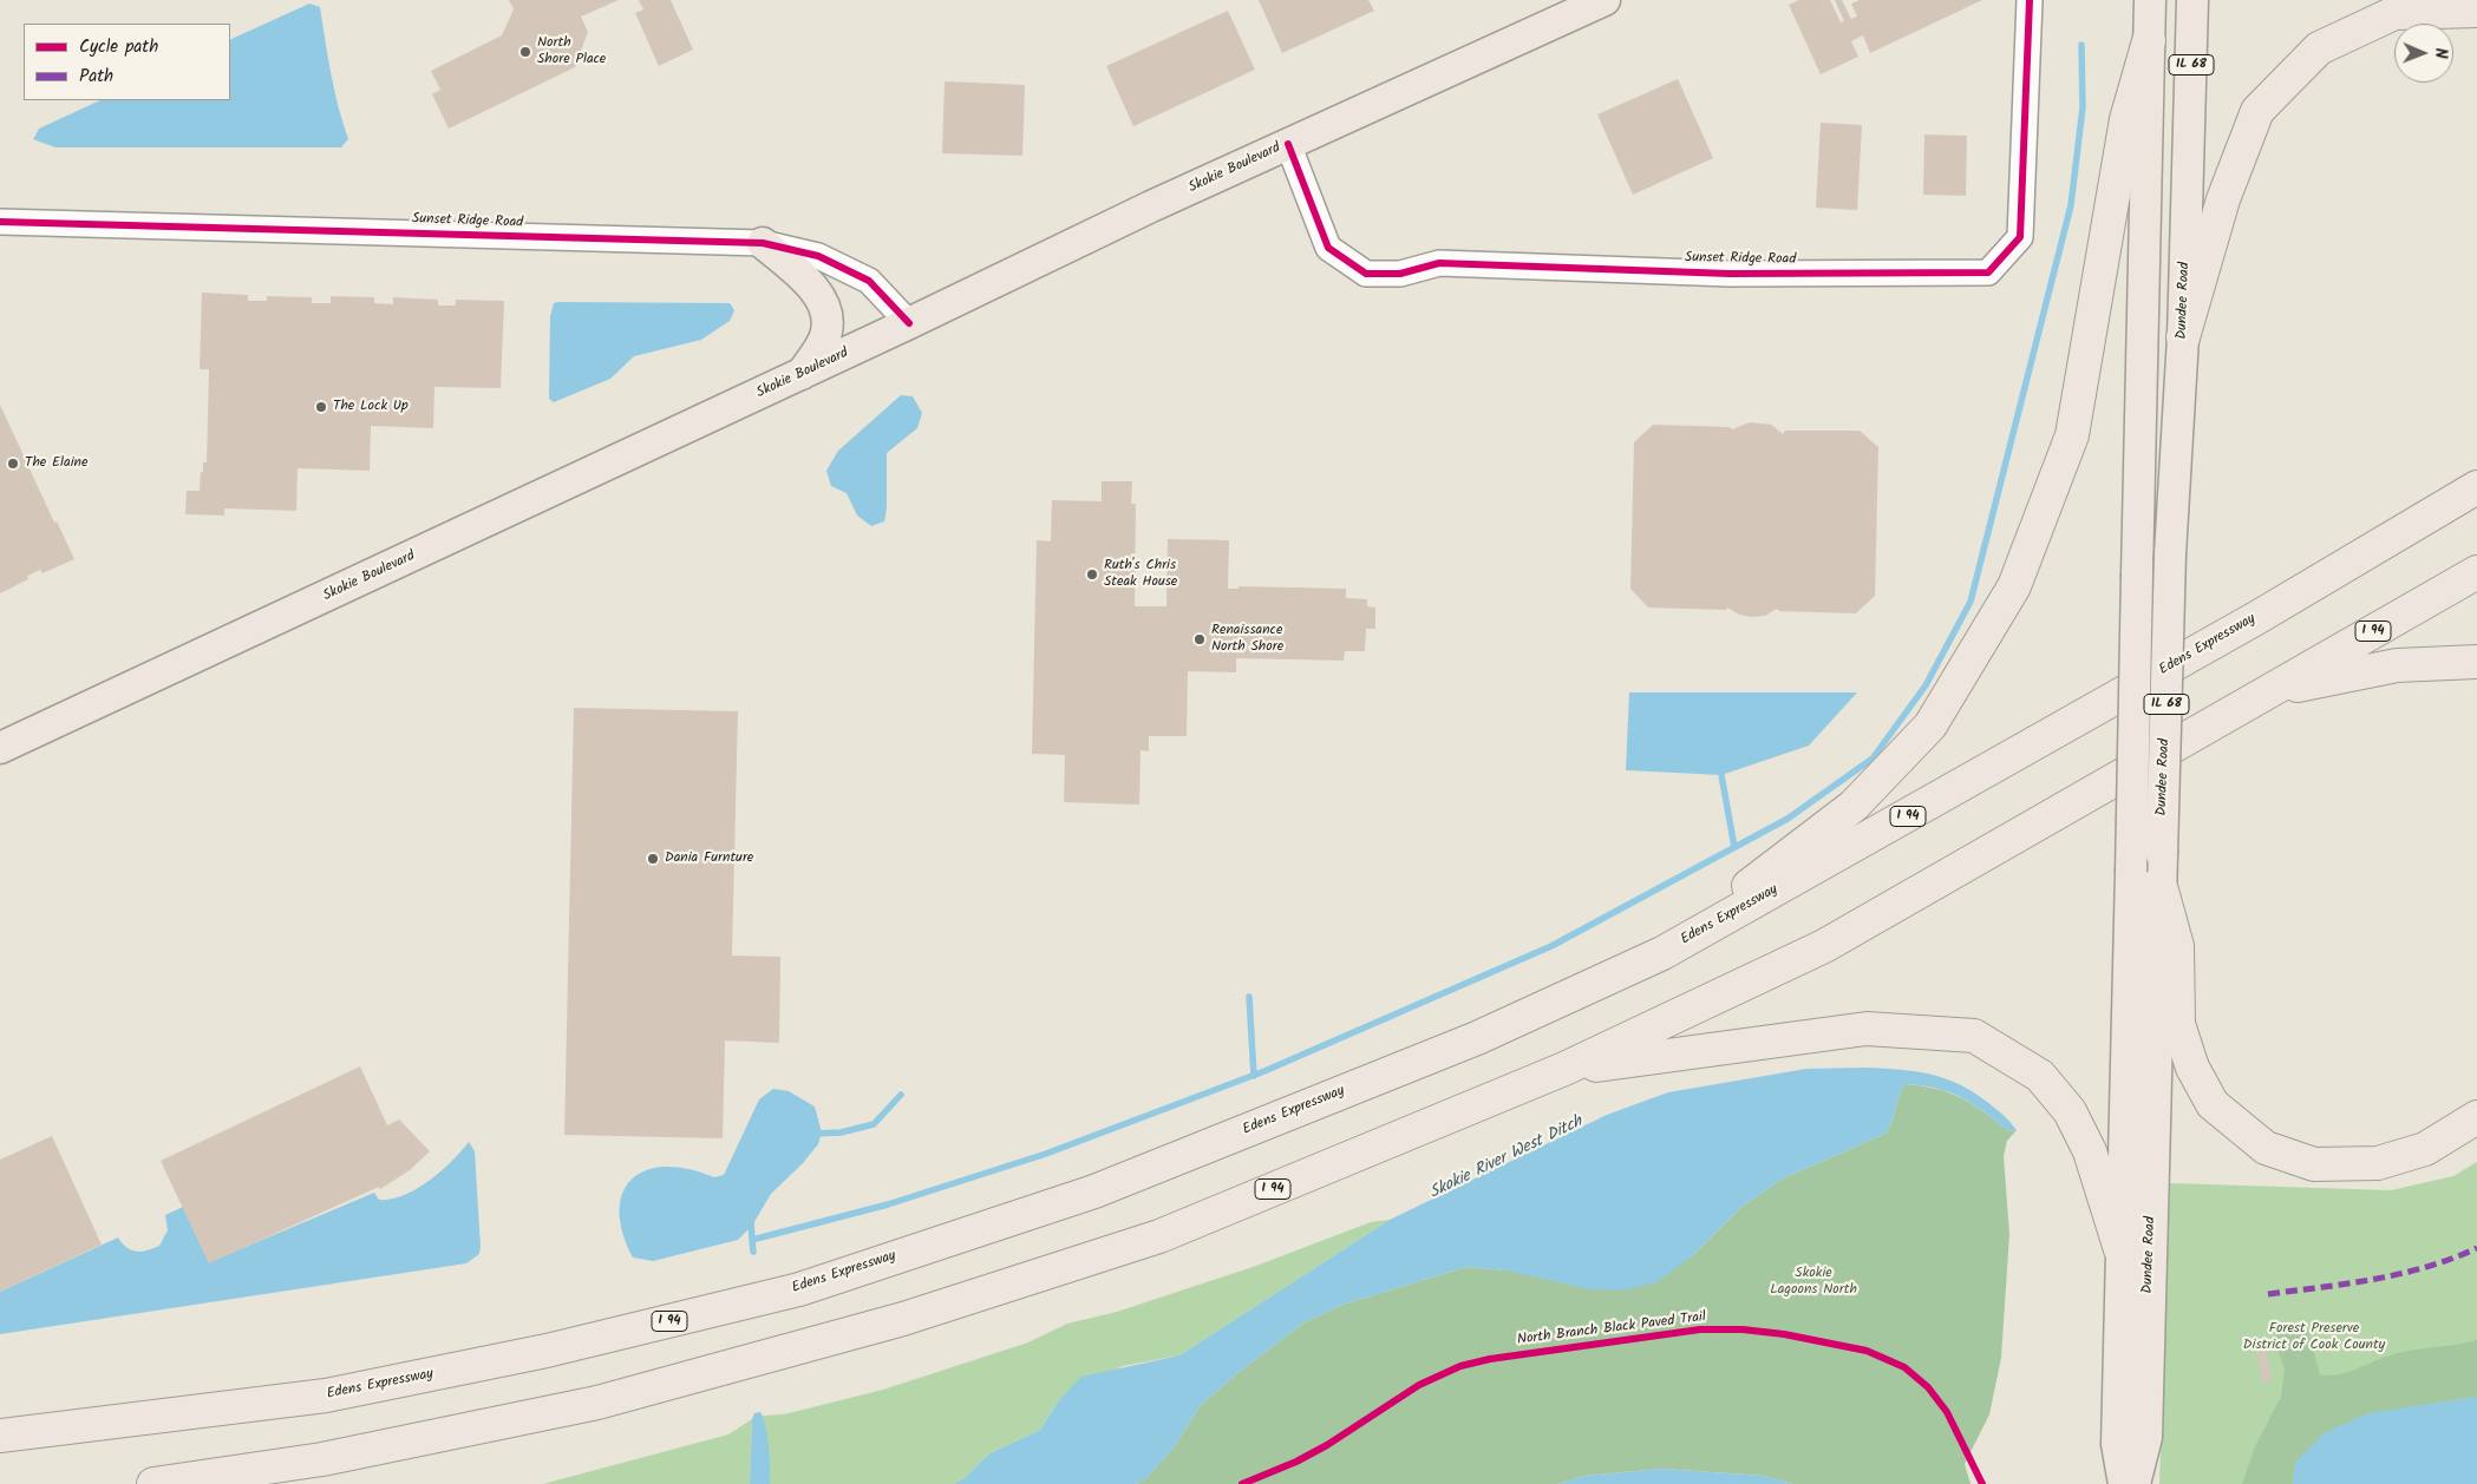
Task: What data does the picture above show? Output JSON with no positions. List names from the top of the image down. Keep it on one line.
{"streets":{"highway":["I 94","Edens Expressway"],"main road":["IL 68","Skokie Boulevard","Dundee Road"],"street":["Sunset Ridge Road"],"cycle path":["North Branch Black Paved Trail"]},"crossings":[["Skokie Boulevard","Sunset Ridge Road"]],"water":["Skokie River West Ditch"],"parks":["Skokie Lagoons North","Forest Preserve District of Cook County"],"places":["North Shore Place","The Lock Up","The Elaine","Ruth's Chris Steak House","Renaissance North Shore","Dania Furnture"],"legend":["Cycle path","Path"],"north":"right"}
